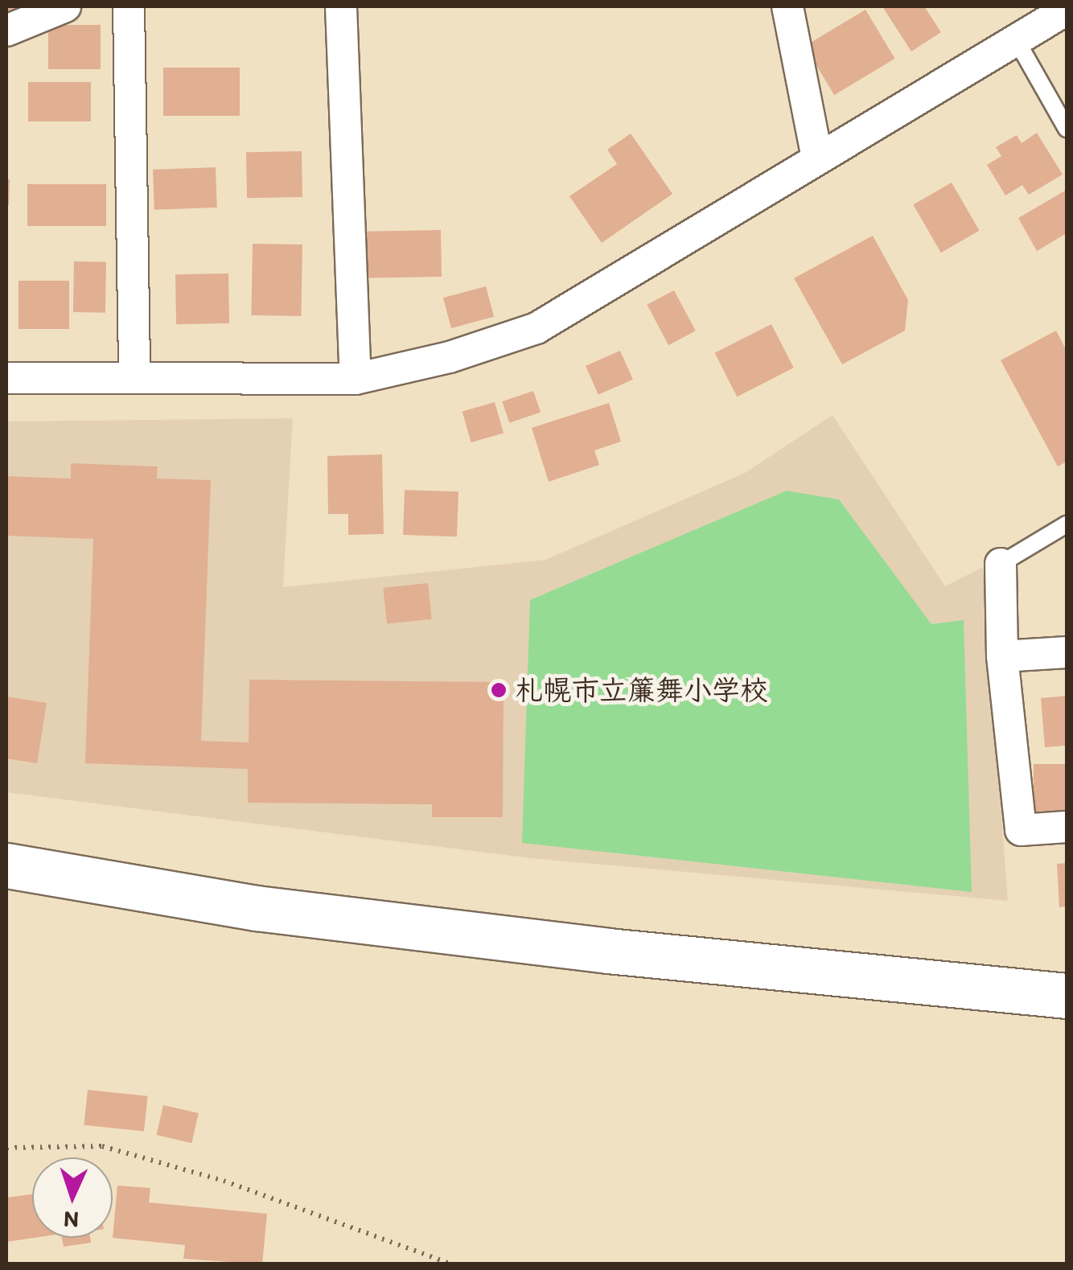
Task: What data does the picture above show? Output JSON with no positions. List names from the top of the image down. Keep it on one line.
{"places":["札幌市立簾舞小学校"],"north":"bottom"}
